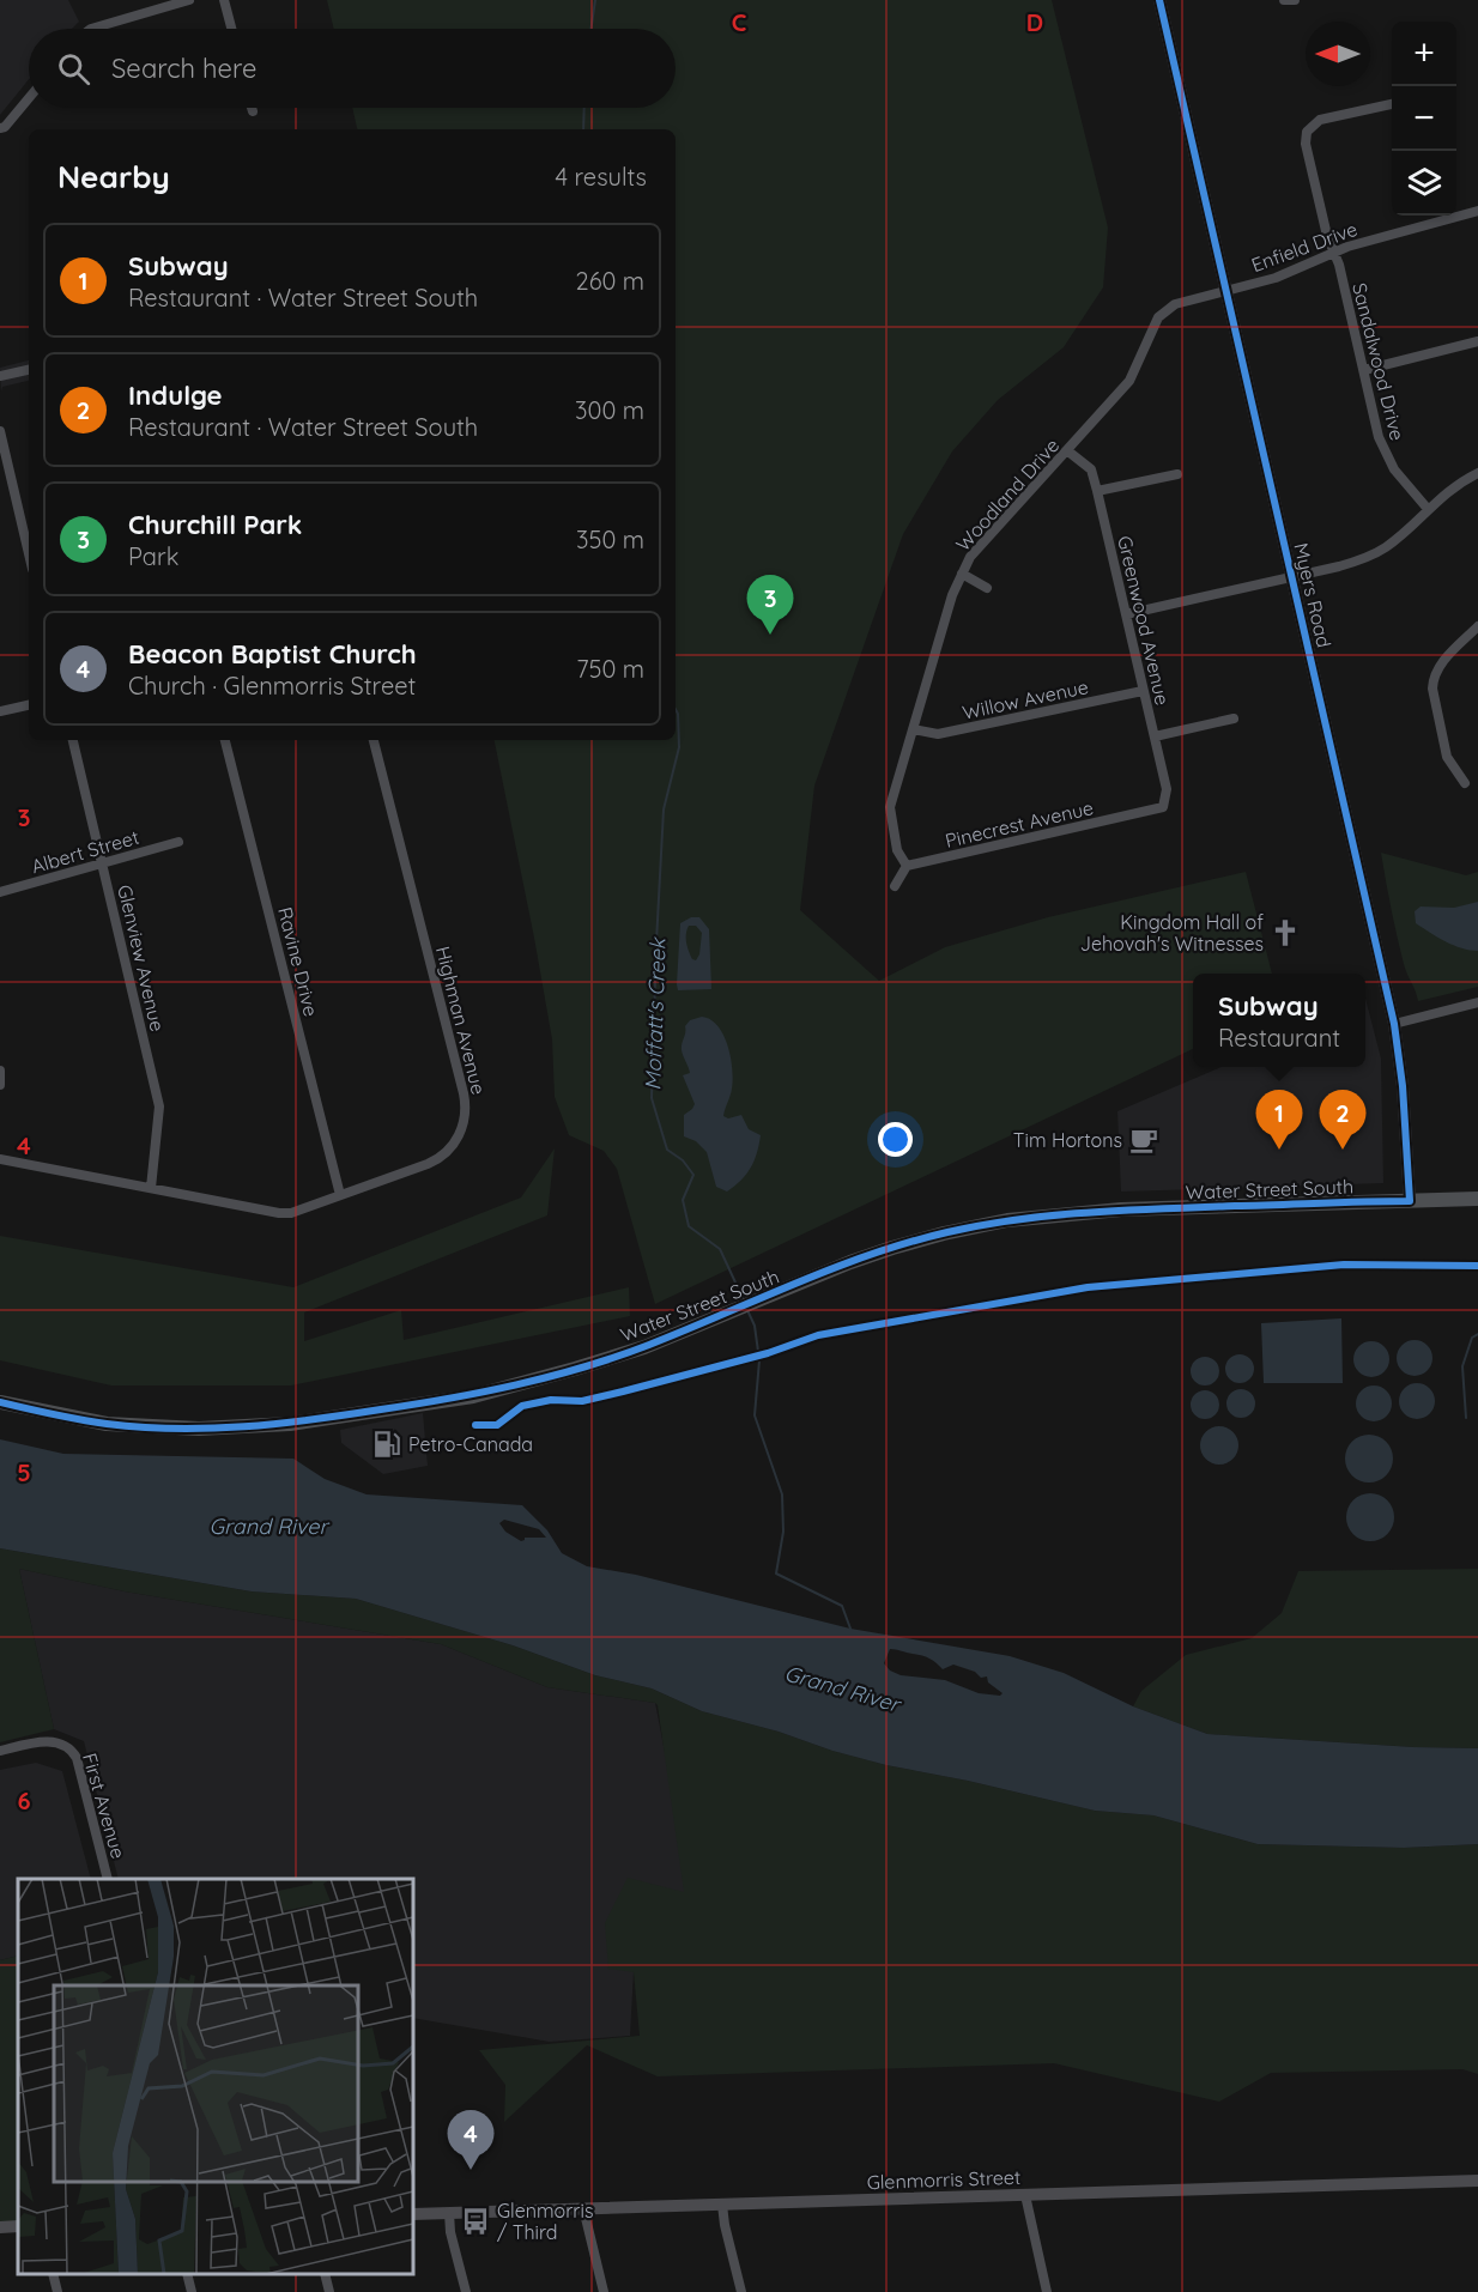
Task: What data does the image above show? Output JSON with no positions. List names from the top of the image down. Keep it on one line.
{"streets":{"main road":["Myers Road","Water Street South","Glenmorris Street"],"street":["Enfield Drive","Sandalwood Drive","Woodland Drive","Greenwood Avenue","Willow Avenue","Pinecrest Avenue","Albert Street","Glenview Avenue","Ravine Drive","Highman Avenue","First Avenue"]},"crossings":[["Enfield Drive","Sandalwood Drive"],["Enfield Drive","Woodland Drive"],["Enfield Drive","Myers Road"],["Woodland Drive","Myers Road"],["Woodland Drive","Greenwood Avenue"],["Woodland Drive","Willow Avenue"],["Woodland Drive","Pinecrest Avenue"],["Myers Road","Water Street South"],["Greenwood Avenue","Willow Avenue"],["Greenwood Avenue","Pinecrest Avenue"],["Albert Street","Glenview Avenue"],["Glenview Avenue","Highman Avenue"],["Ravine Drive","Highman Avenue"]],"water":["Moffatt's Creek","Grand River"],"places":{"church":["Kingdom Hall of Jehovah's Witnesses"],"cafe":["Tim Hortons"],"fuel station":["Petro-Canada"],"bus stop":["Glenmorris / Third"]},"north":"left","page":{"map_buttons":["+","−"],"search":"Search here","heading":["Nearby","4 results"],"list":[{"mark":"1","name":"Subway","note":"Restaurant · Water Street South","value":"260 m"},{"mark":"2","name":"Indulge","note":"Restaurant · Water Street South","value":"300 m"},{"mark":"3","name":"Churchill Park","note":"Park","value":"350 m"},{"mark":"4","name":"Beacon Baptist Church","note":"Church · Glenmorris Street","value":"750 m"}],"pins":["3","1","2","4"],"popup":["Subway","Restaurant"]},"grid":{"columns":["C","D"],"rows":["3","4","5","6"]}}
